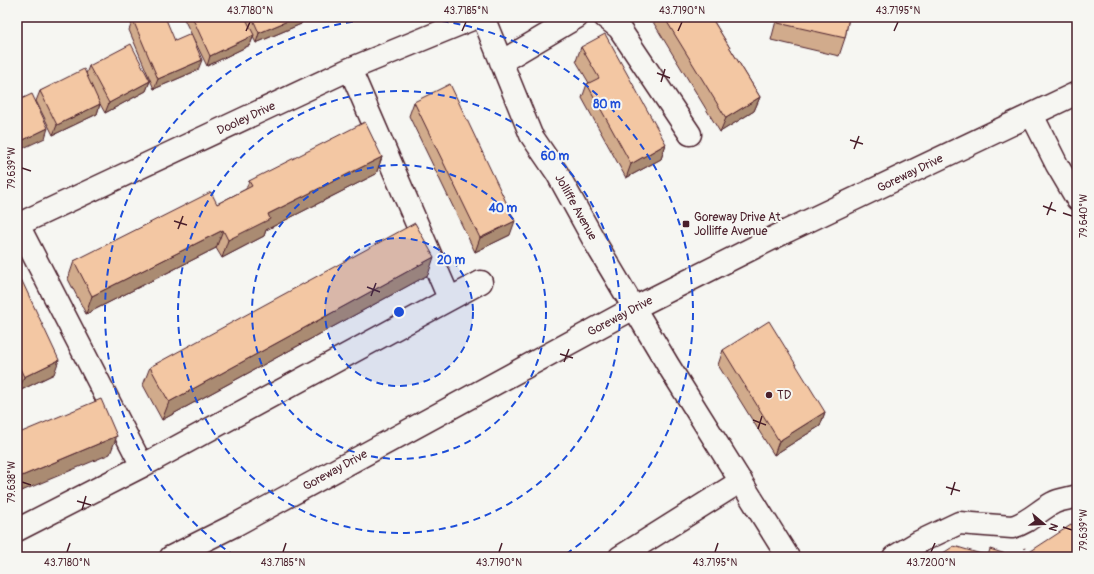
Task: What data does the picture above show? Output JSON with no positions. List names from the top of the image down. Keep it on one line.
{"streets":{"main road":["Dooley Drive","Goreway Drive","Jolliffe Avenue"]},"crossings":[["Goreway Drive","Jolliffe Avenue"]],"places":{"transit":["Goreway Drive At Jolliffe Avenue"],"other":["TD"]},"north":"right","coordinates":["43.7180°N","43.7185°N","43.7190°N","43.7195°N","79.639°W","79.640°W","79.638°W","43.7200°N"],"rings":["80 m","60 m","40 m","20 m"]}
